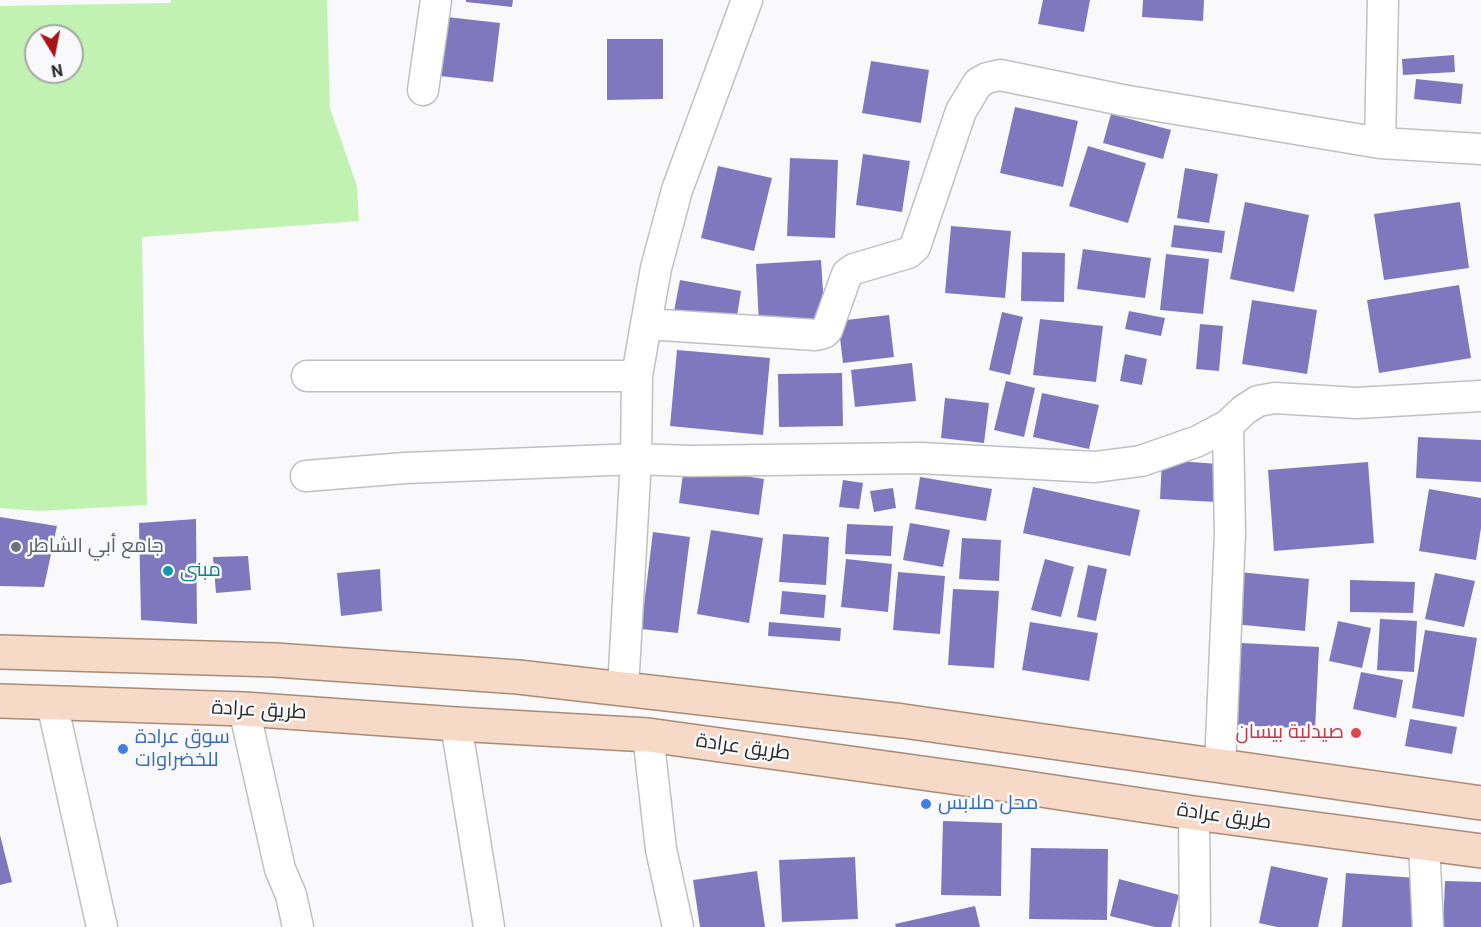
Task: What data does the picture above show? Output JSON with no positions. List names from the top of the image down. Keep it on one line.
{"streets":{"main road":["طريق عرادة"]},"places":["جامع أبي الشاطر","مبنى","صيدلية بيسان","سوق عرادة للخضراوات","محل ملابس"],"north":"bottom"}
